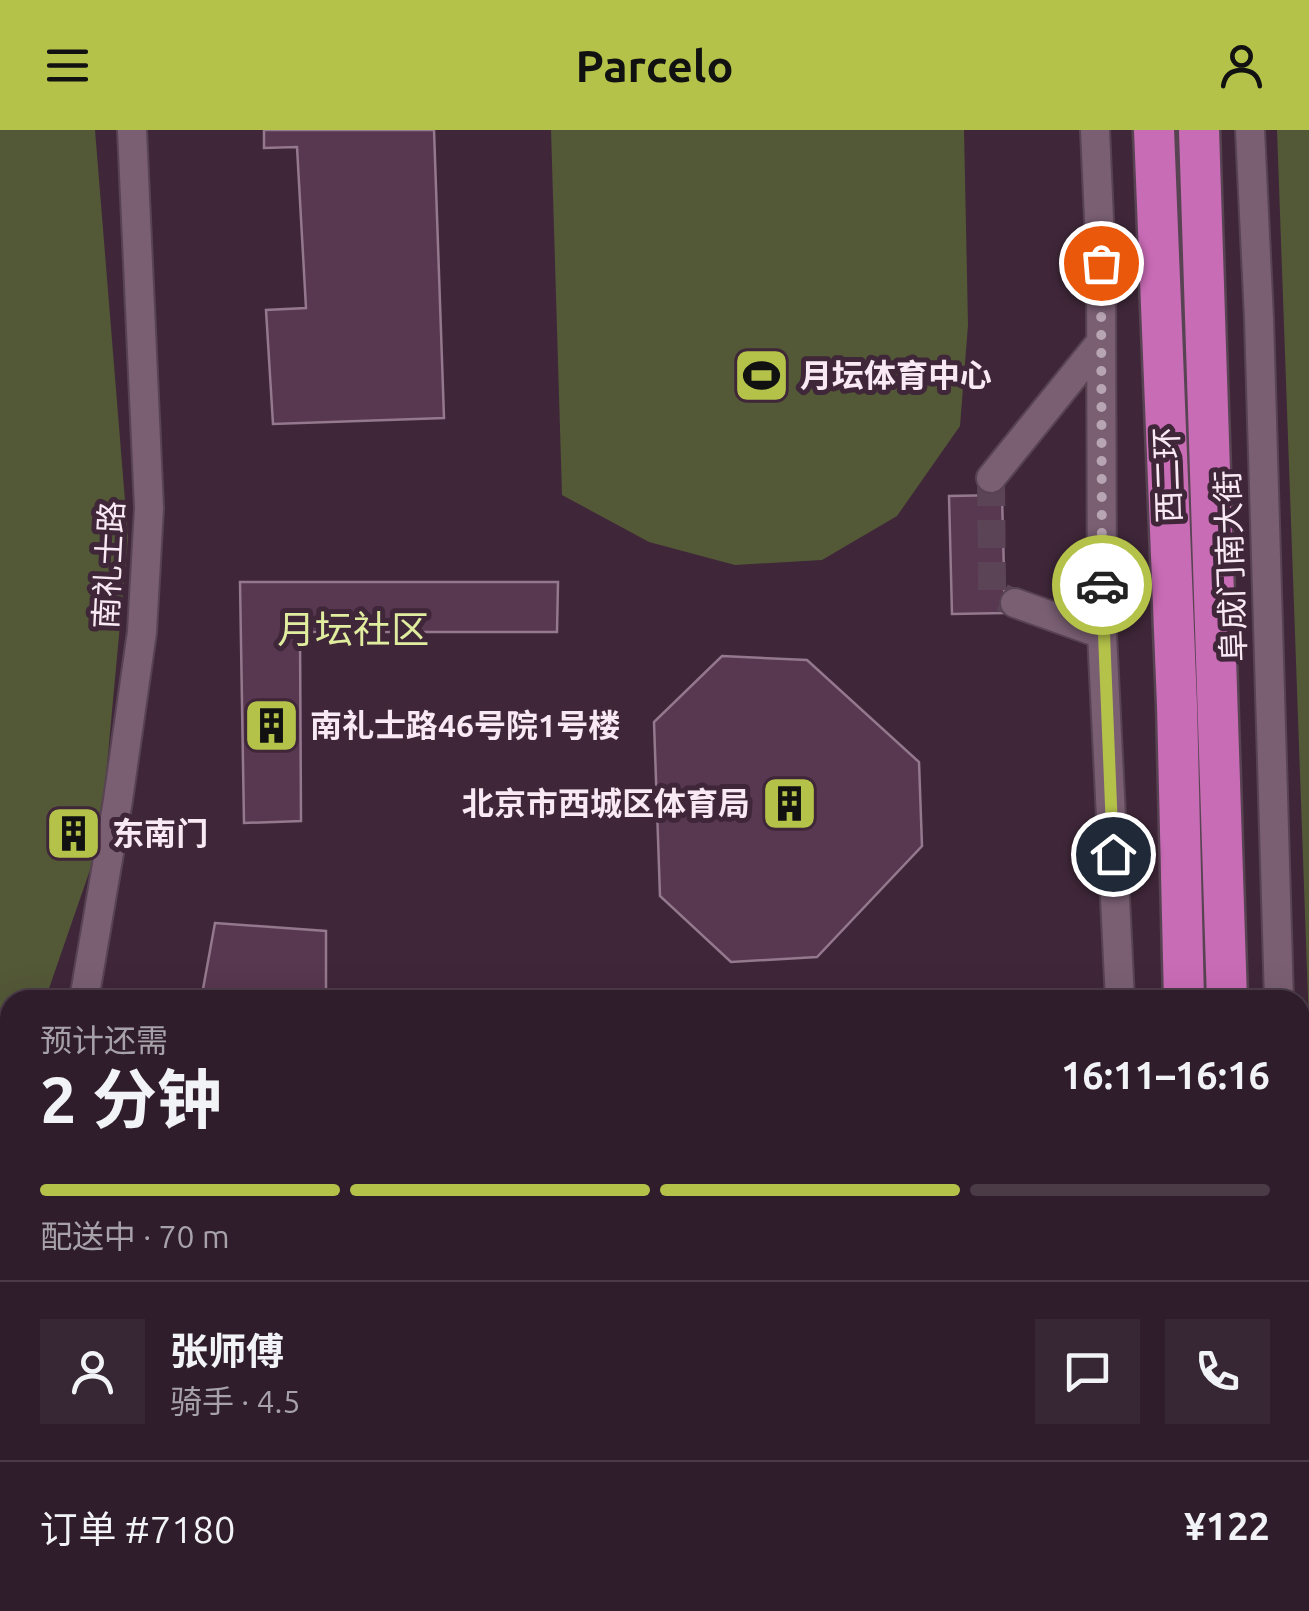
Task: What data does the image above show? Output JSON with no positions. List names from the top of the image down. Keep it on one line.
{"streets":{"highway":["西二环"],"street":["南礼士路","阜成门南大街"]},"districts":["月坛社区"],"places":{"sports":["月坛体育中心"],"building":["南礼士路46号院1号楼","北京市西城区体育局","东南门"]},"page":{"header":"Parcelo","heading":["2 分钟","预计还需","16:11–16:16"],"panel":["张师傅","骑手 · 4.5","订单 #7180","¥122"],"bar":"配送中 · 70 m"}}
